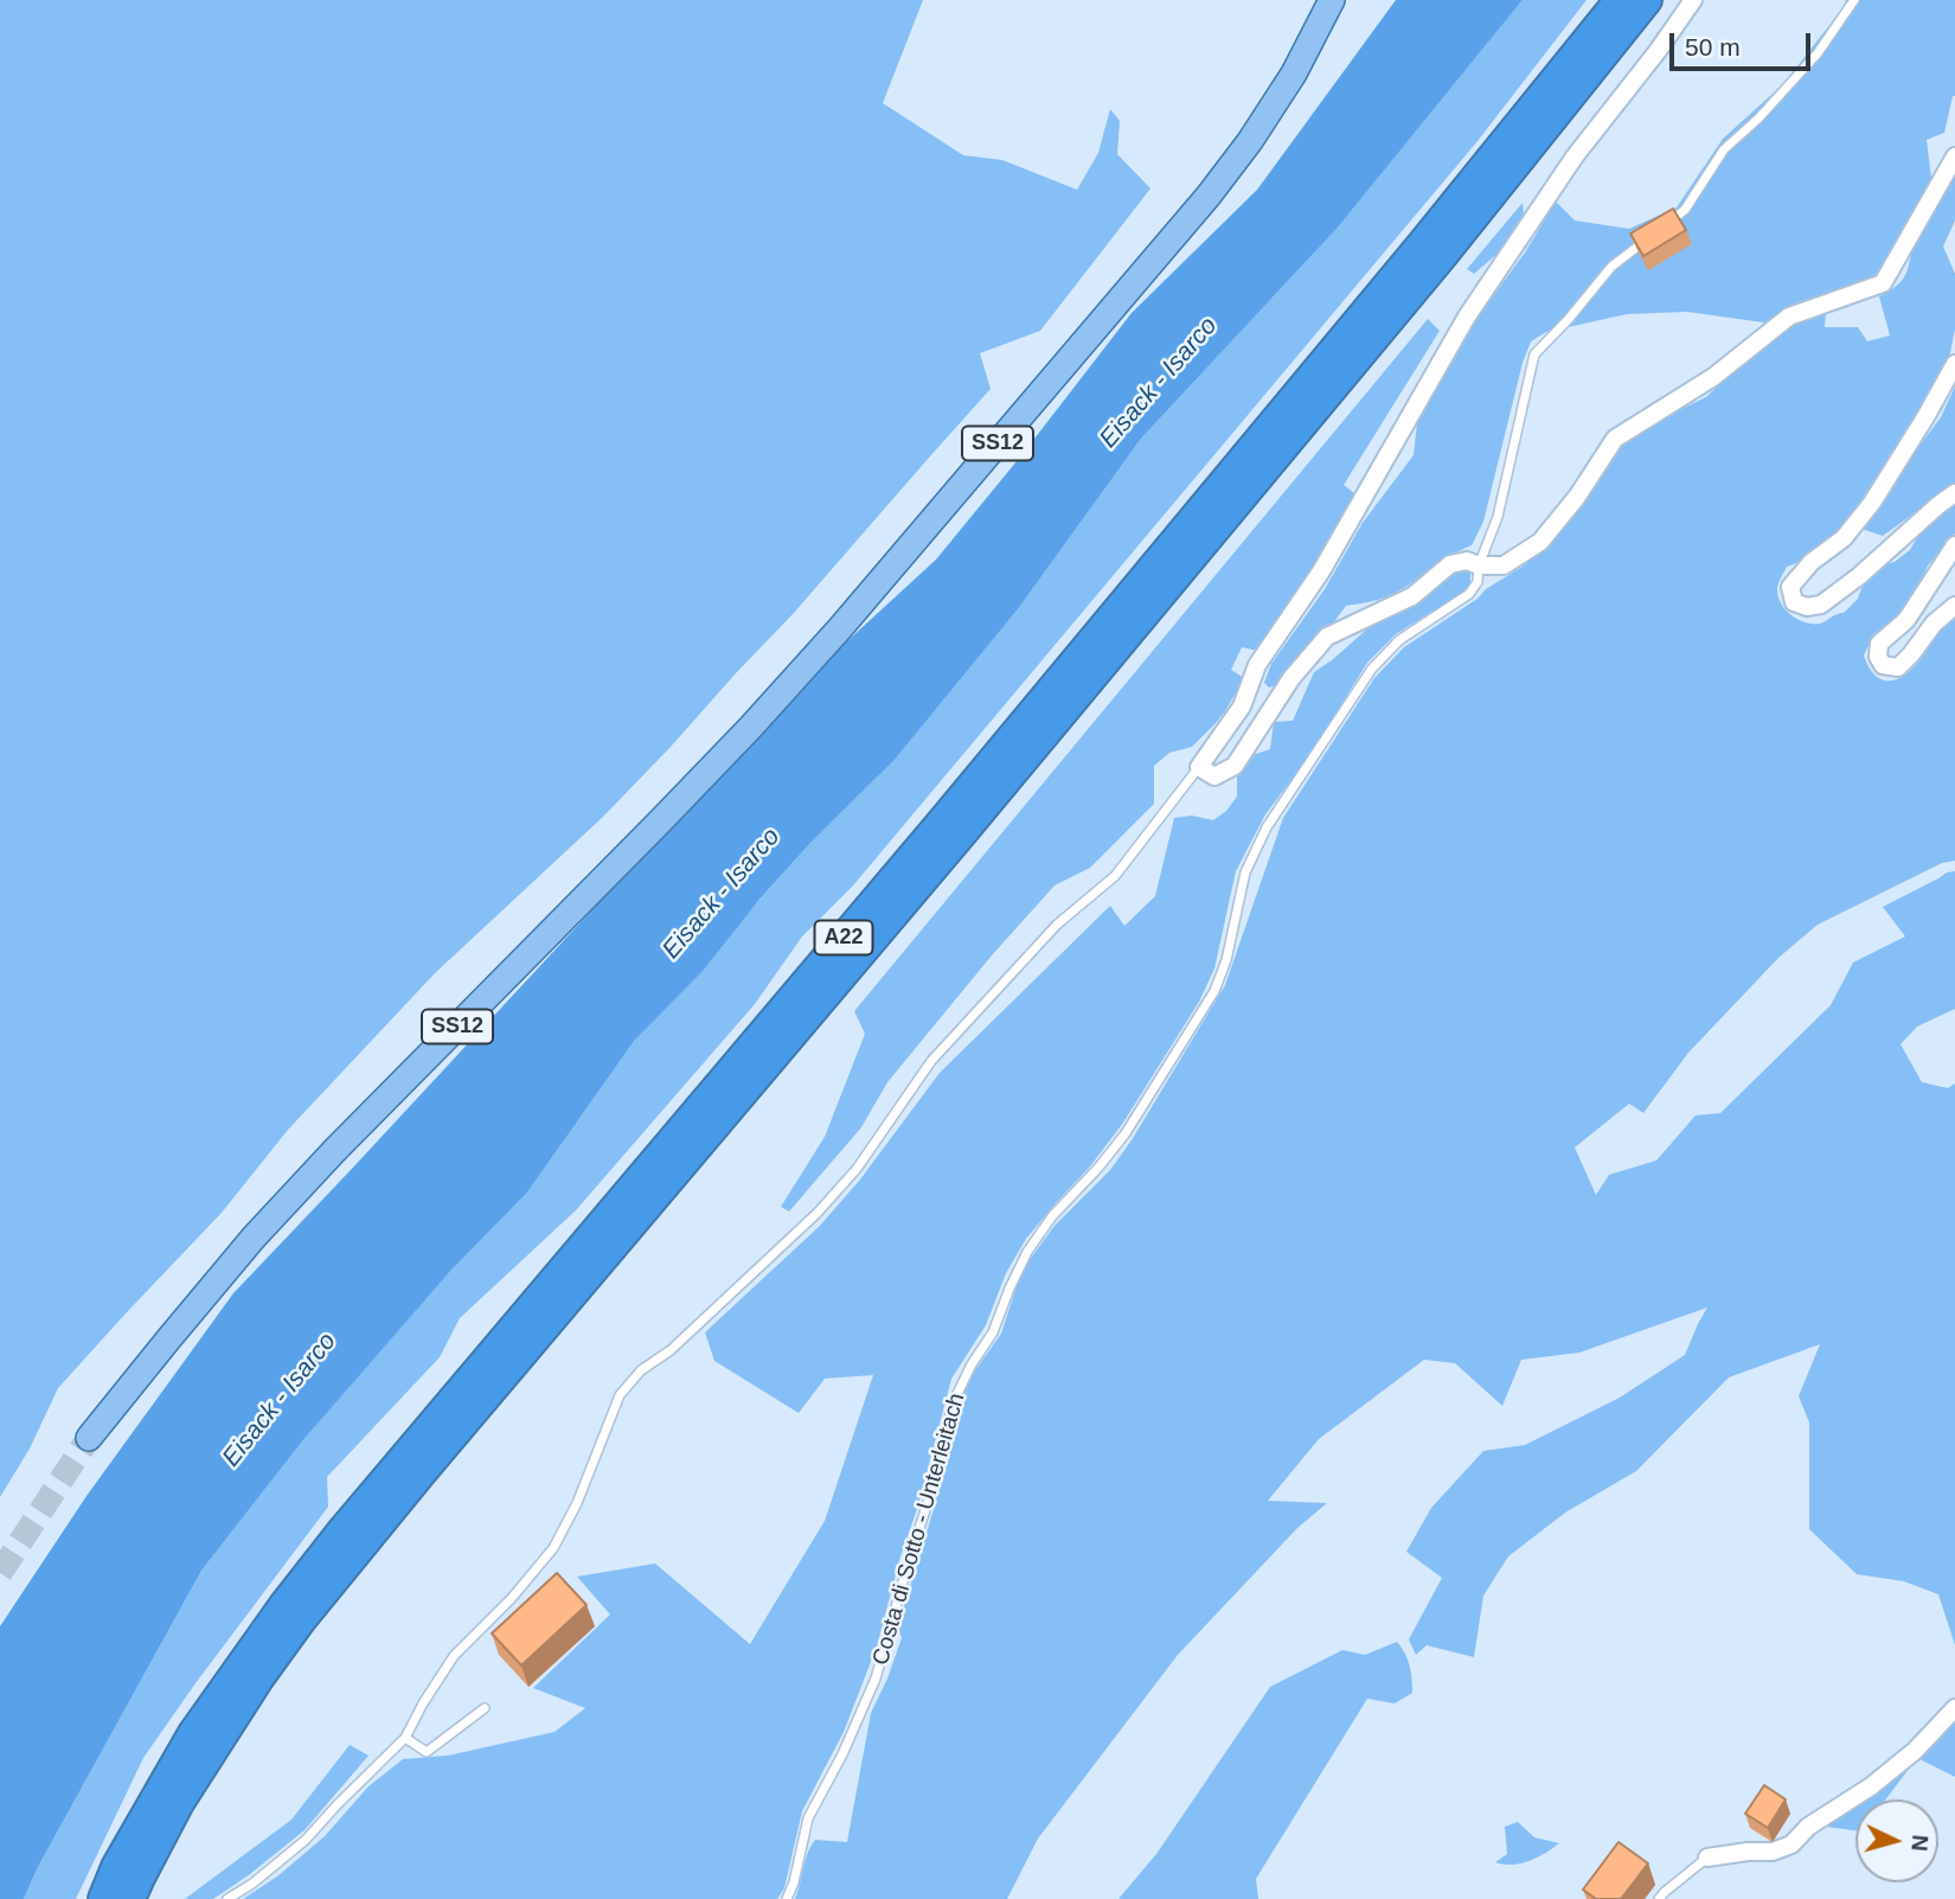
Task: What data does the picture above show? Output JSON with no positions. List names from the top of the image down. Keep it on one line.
{"streets":{"highway":["A22"],"main road":["SS12"],"lane":["Costa di Sotto - Unterleitach"]},"water":["Eisack - Isarco"],"scale_bar":"50 m","north":"right"}
